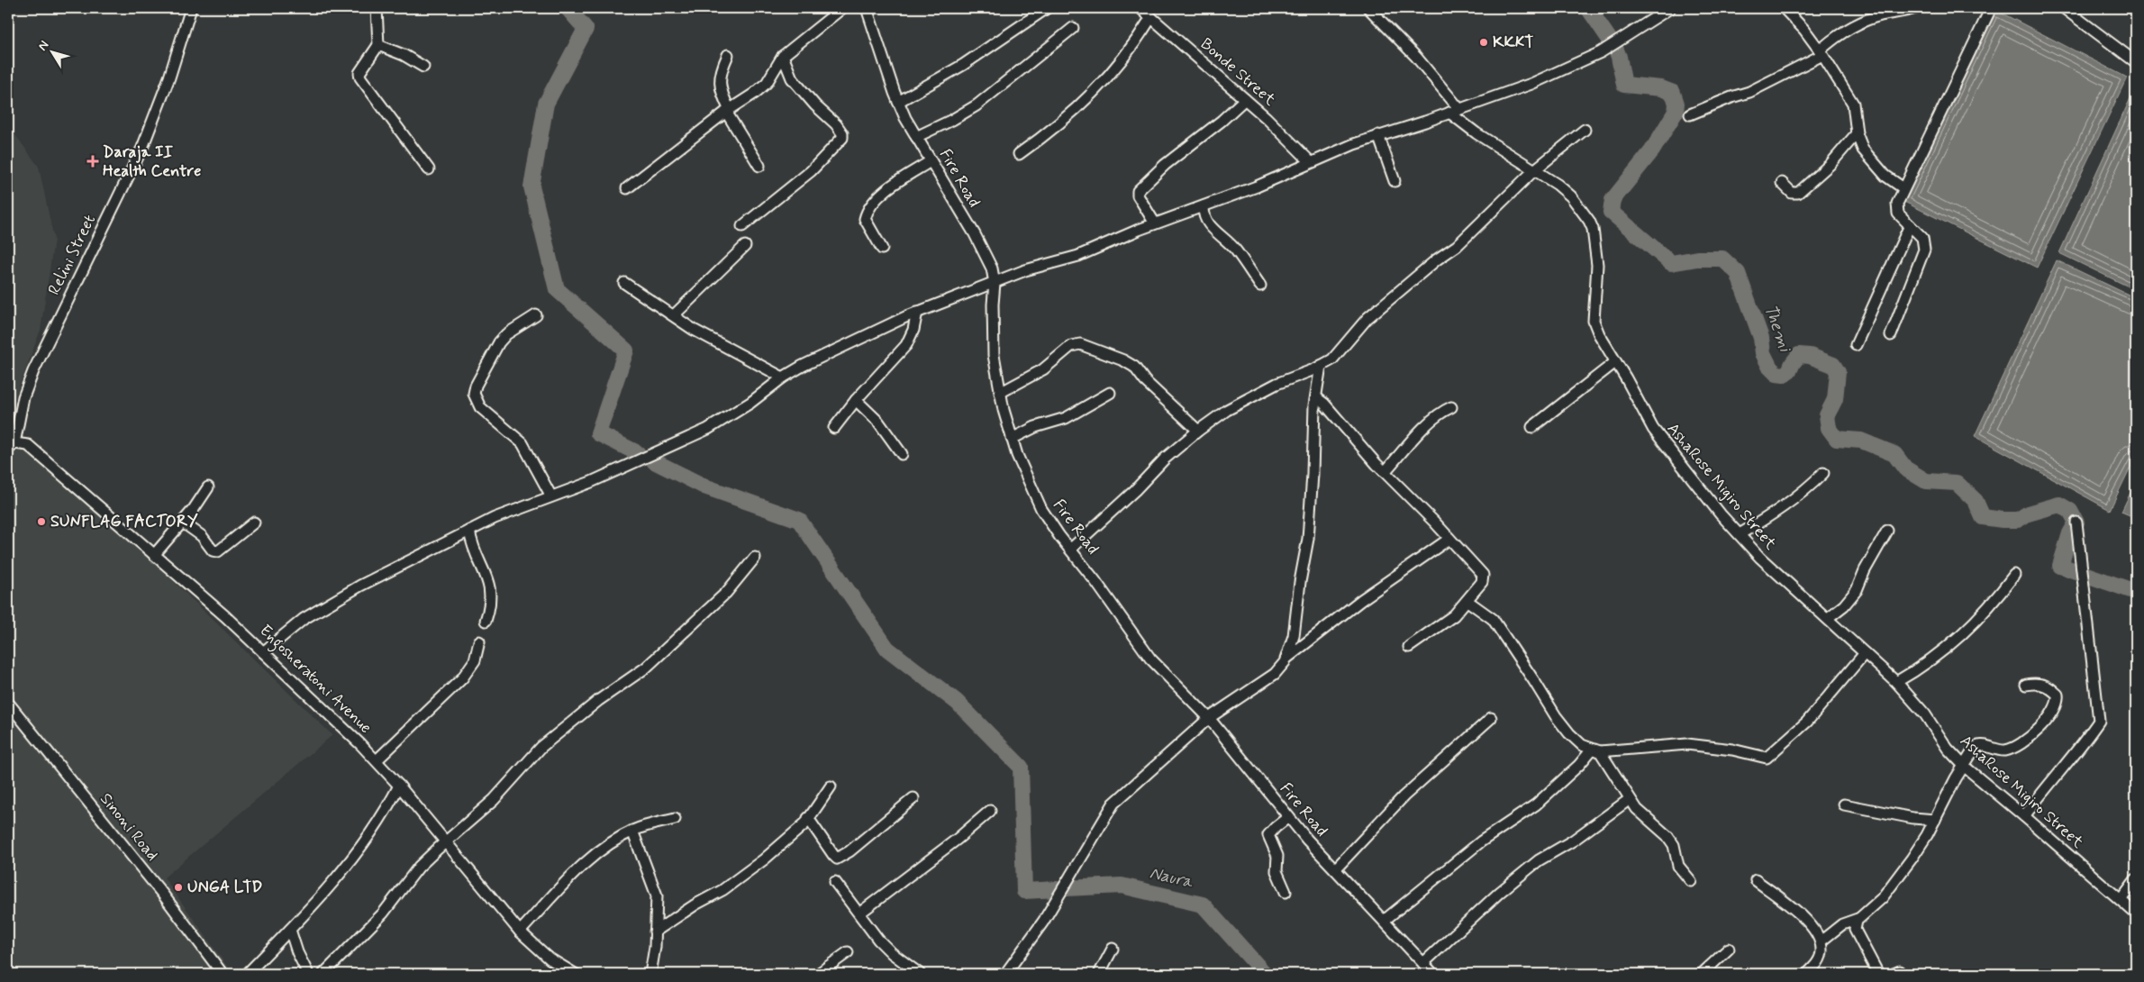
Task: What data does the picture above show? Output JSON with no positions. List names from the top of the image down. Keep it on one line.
{"streets":{"street":["Bonde Street","Fire Road","Relini Street","AshaRose Migiro Street","Engosheratoni Avenue","Sinoni Road"]},"crossings":[["Relini Street","Engosheratoni Avenue"]],"water":["Themi","Naura"],"places":{"other":["KKKT","SUNFLAG FACTORY","UNGA LTD"],"health":["Daraja II Health Centre"]},"north":"top left"}
